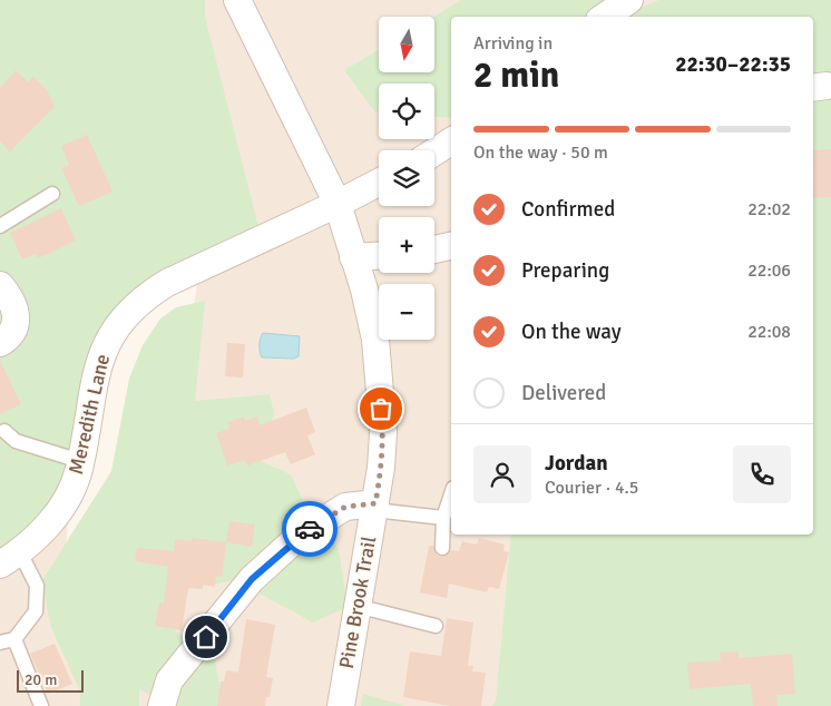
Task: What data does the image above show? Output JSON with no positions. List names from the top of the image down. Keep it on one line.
{"streets":{"street":["Meredith Lane","Pine Brook Trail"]},"crossings":[["Meredith Lane","Pine Brook Trail"]],"scale_bar":"20 m","north":"bottom","page":{"map_buttons":["+","−"],"heading":["2 min","Arriving in","22:30–22:35"],"panel":["Jordan","Courier · 4.5"],"bar":"On the way · 50 m","list":[["Confirmed","22:02"],["Preparing","22:06"],["On the way","22:08"],"Delivered"],"scale":"20 m"}}
